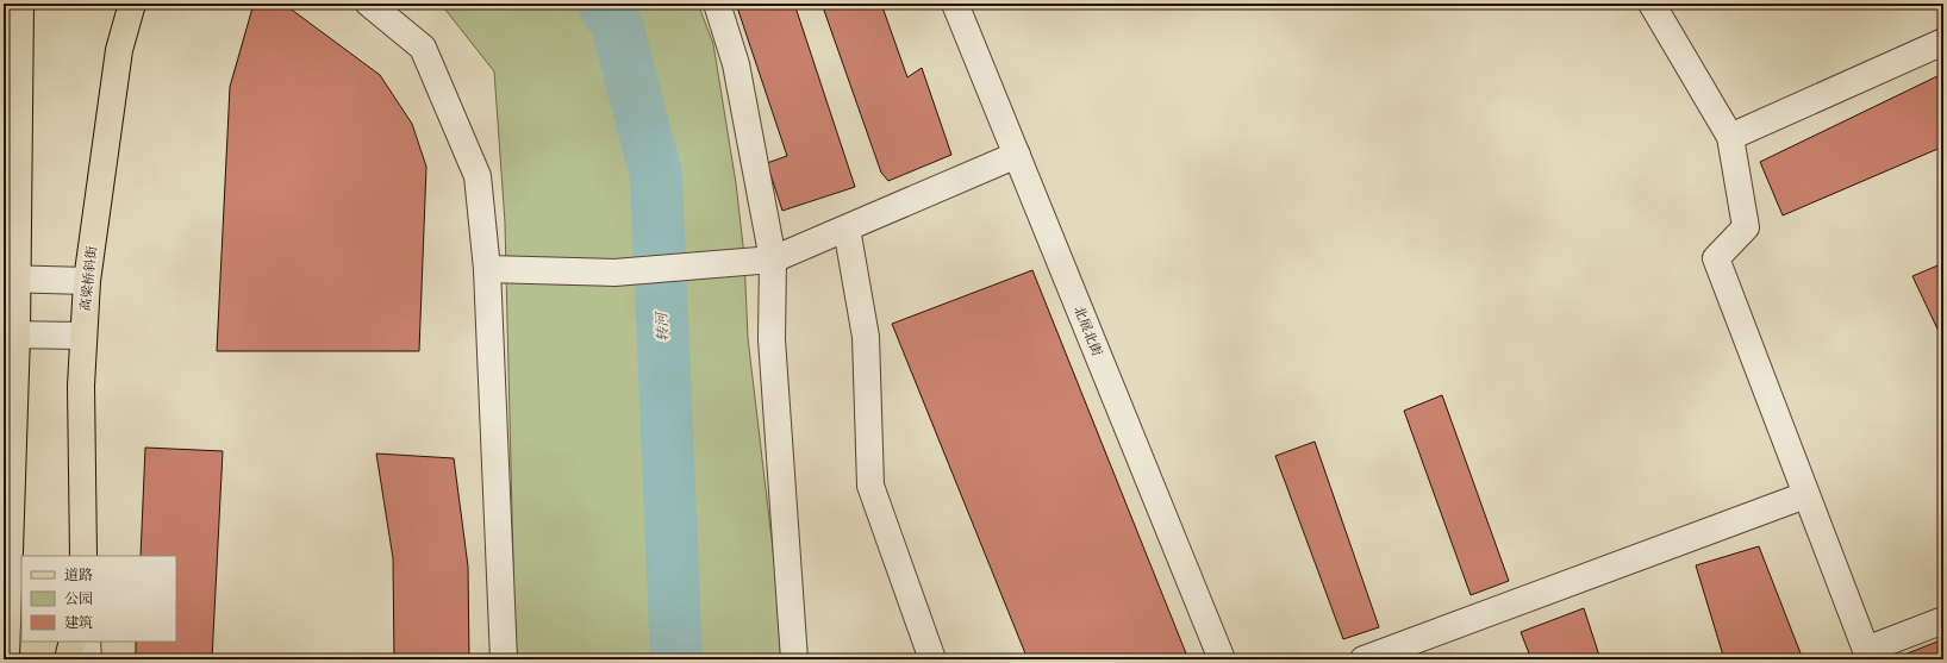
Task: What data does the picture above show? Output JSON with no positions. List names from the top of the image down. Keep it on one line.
{"streets":{"main road":["高梁桥斜街"],"street":["北展北街"]},"water":["转河"],"legend":["道路","公园","建筑"]}
